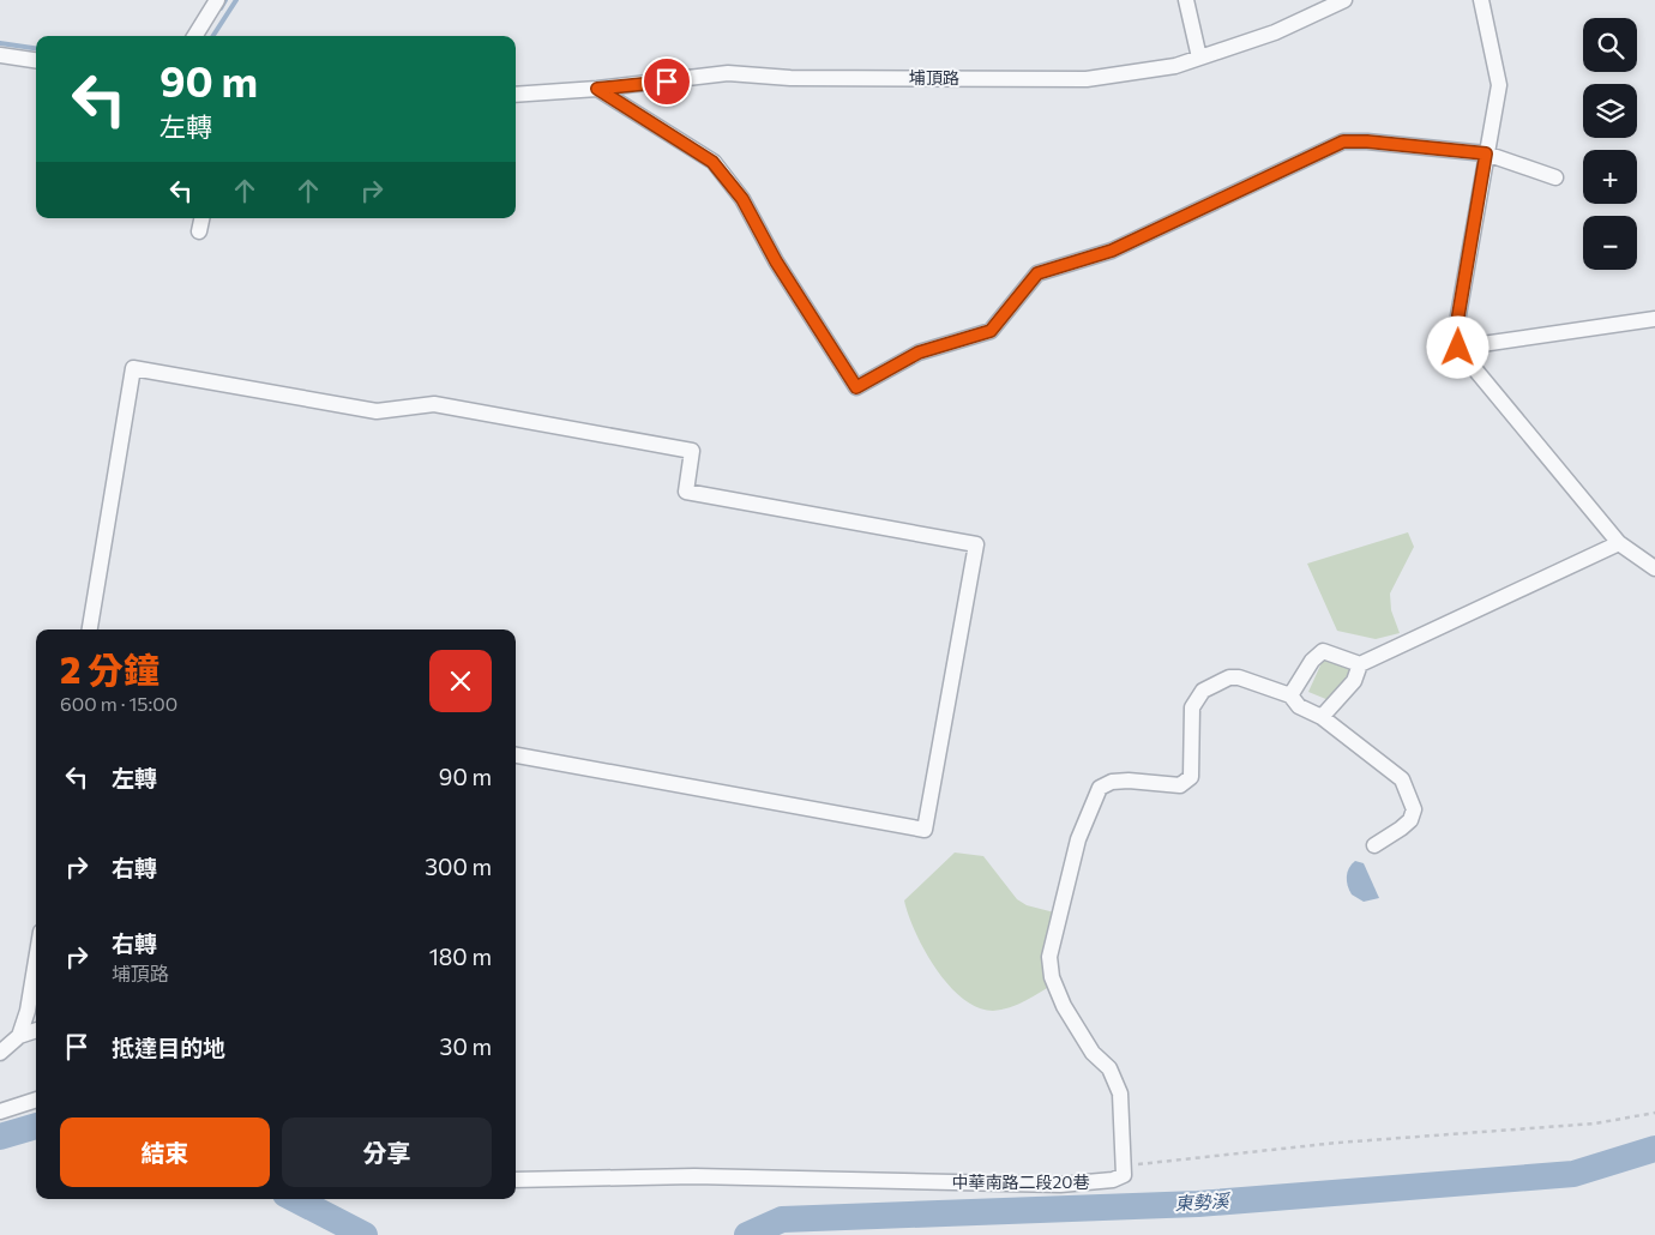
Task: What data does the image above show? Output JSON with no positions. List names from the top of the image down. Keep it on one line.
{"streets":{"street":["埔頂路","中華南路二段20巷"]},"water":["東勢溪"],"page":{"map_buttons":["+","−"],"turn":["90 m","左轉"],"heading":["2 分鐘","600 m · 15:00"],"list":[{"name":"左轉","value":"90 m"},{"name":"右轉","value":"300 m"},{"name":"右轉","note":"埔頂路","value":"180 m"},{"name":"抵達目的地","value":"30 m"}],"buttons":["結束","分享"]}}
